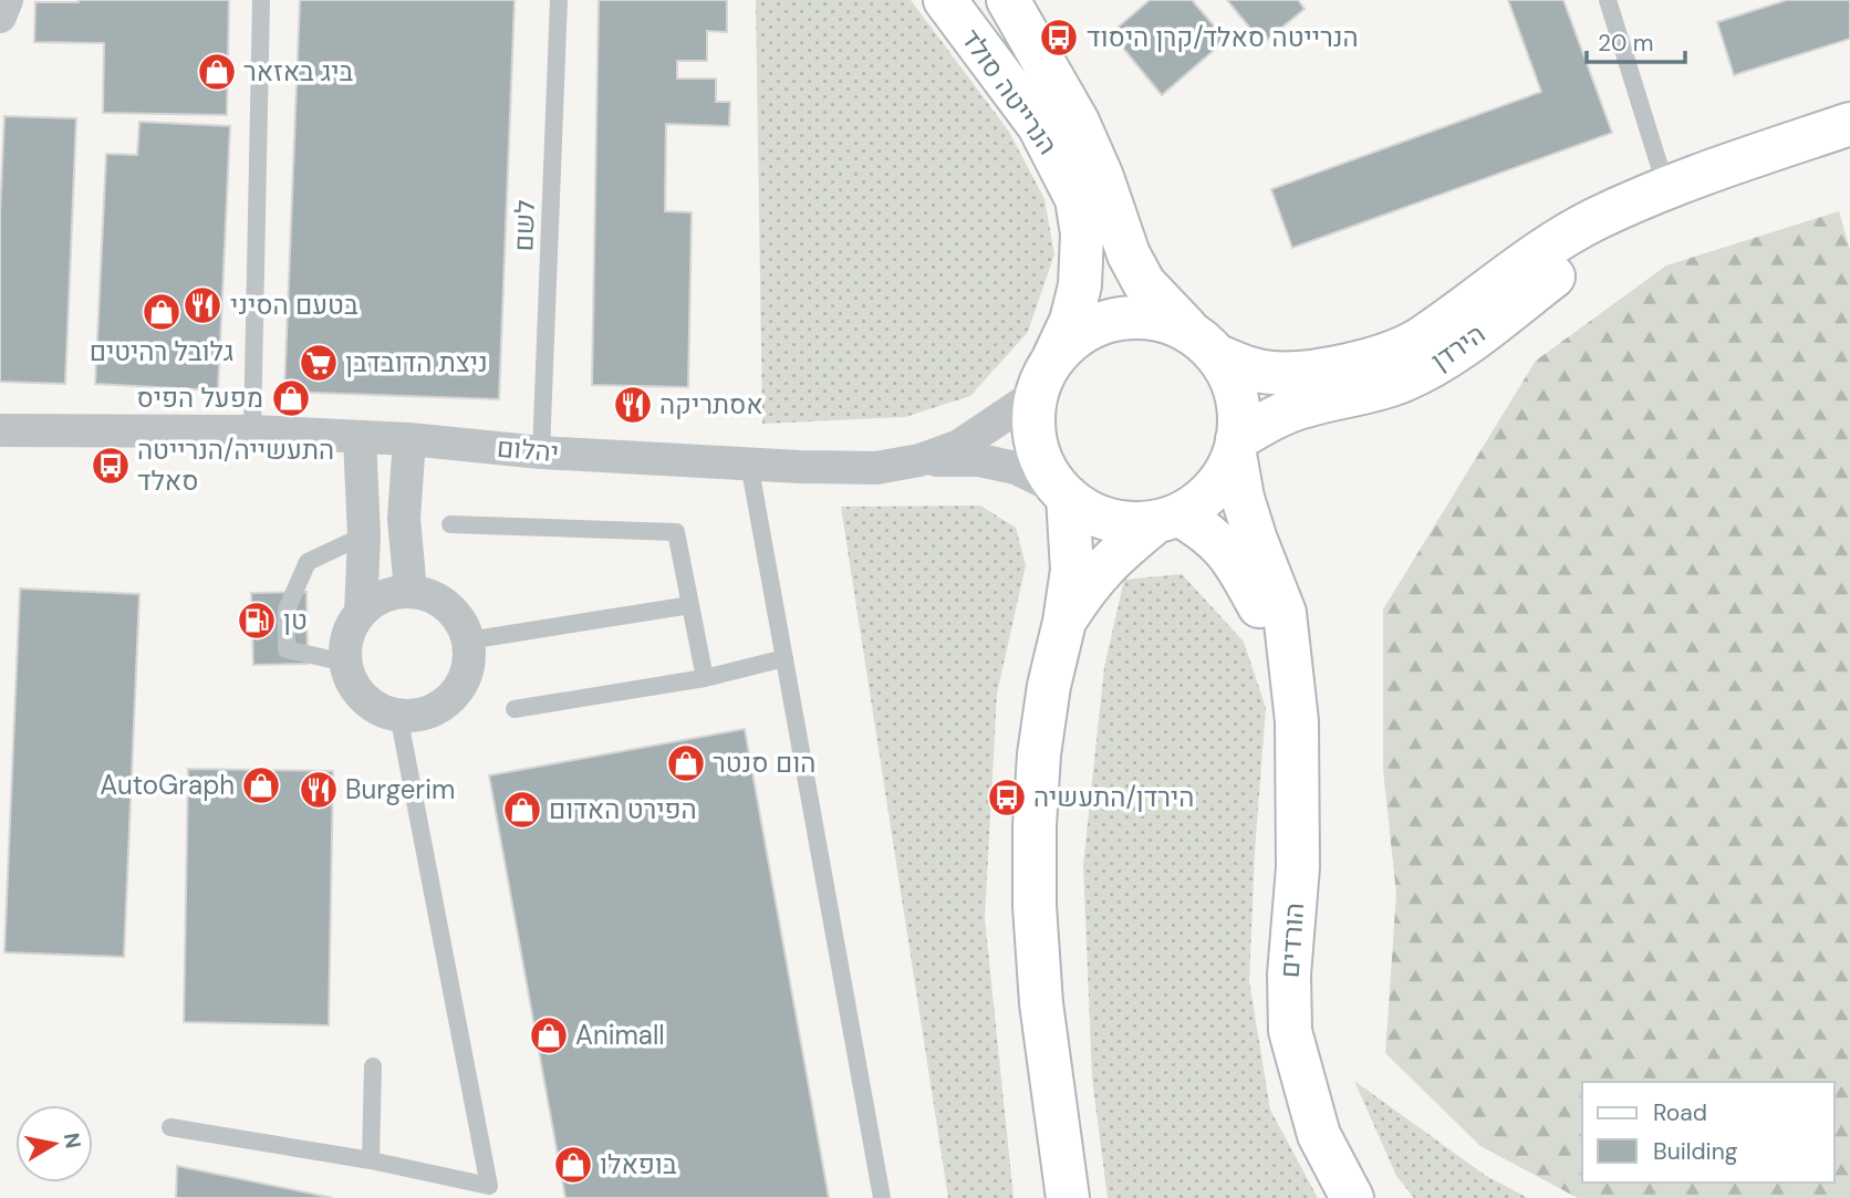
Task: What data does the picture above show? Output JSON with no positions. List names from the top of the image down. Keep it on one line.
{"streets":{"main road":["הנרייטה סולד","הירדן","הורדים"],"street":["יהלום"],"lane":["לשם"]},"crossings":[["הנרייטה סולד","הירדן"],["הנרייטה סולד","יהלום"],["הנרייטה סולד","הורדים"],["לשם","יהלום"],["הירדן","יהלום"],["הירדן","הורדים"],["יהלום","הורדים"]],"places":{"bus stop":["הנרייטה סאלד/קרן היסוד","התעשייה/הנרייטה סאלד","הירדן/התעשיה"],"shop":["ביג באזאר","גלובל רהיטים","מפעל הפיס","הום סנטר","AutoGraph","הפירט האדום","Animall","בופאלו"],"restaurant":["בטעם הסיני","אסתריקה","Burgerim"],"supermarket":["ניצת הדובדבן"],"fuel station":["טן"]},"legend":["Road","Building"],"scale_bar":"20 m","north":"right"}
